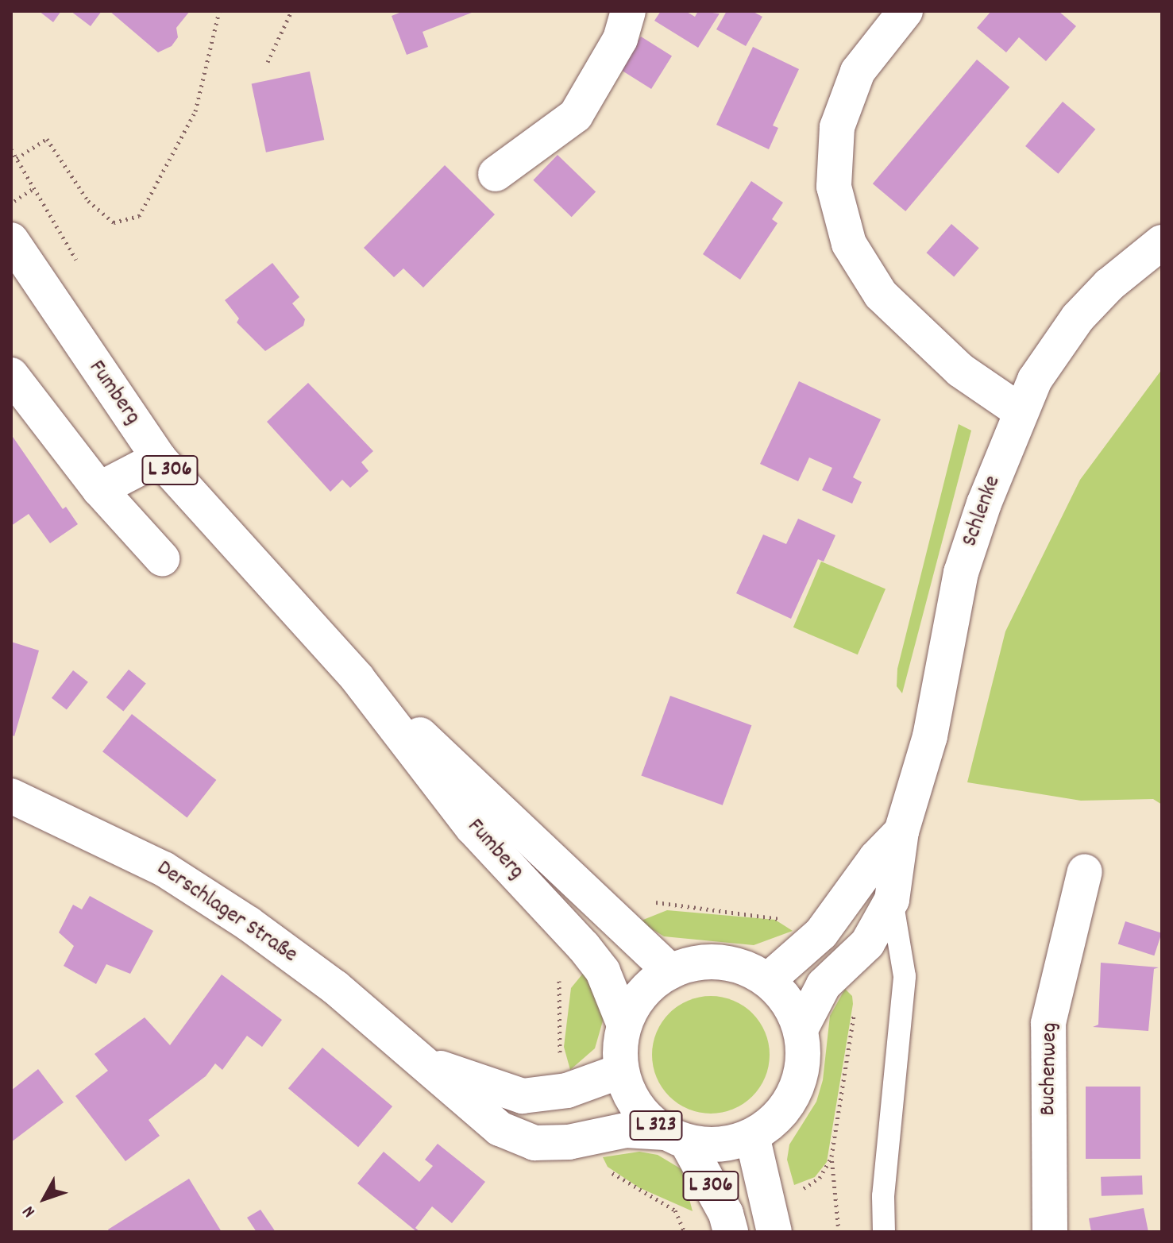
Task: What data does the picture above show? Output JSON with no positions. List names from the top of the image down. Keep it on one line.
{"streets":{"main road":["Fumberg","L 306","Schlenke","Derschlager Straße","Buchenweg","L 323"]},"crossings":[["Fumberg","L 306"],["Fumberg","Schlenke"],["Fumberg","Derschlager Straße"],["Fumberg","L 323"],["L 306","Schlenke"],["L 306","Derschlager Straße"],["L 306","L 323"],["Schlenke","Derschlager Straße"],["Schlenke","L 323"],["Derschlager Straße","L 323"]],"north":"bottom left"}
